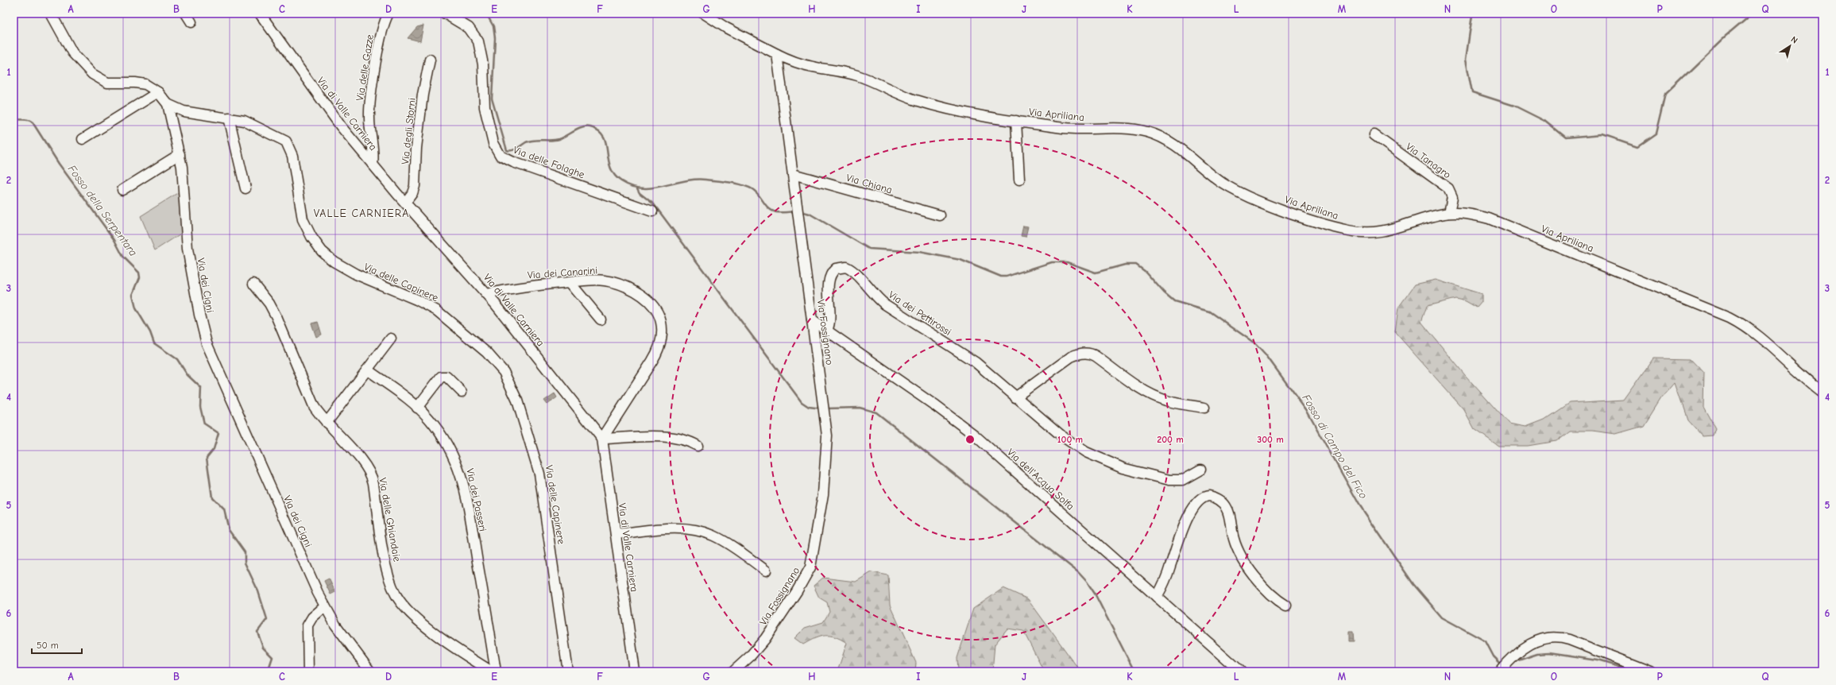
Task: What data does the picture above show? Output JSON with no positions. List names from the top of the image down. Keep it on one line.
{"streets":{"street":["Via delle Gazze","Via di Valle Carniera","Via Apriliana","Via degli Storni","Via Tanagro","Via delle Folaghe","Via Chiana","Via dei Canarini","Via delle Capinere","Via dei Cigni","Via dei Pettirossi","Via Fossignano","Via dell'Acqua Solfa","Via dei Passeri","Via delle Ghiandaie"]},"crossings":[["Via delle Gazze","Via di Valle Carniera"],["Via di Valle Carniera","Via degli Storni"],["Via di Valle Carniera","Via dei Canarini"],["Via Apriliana","Via Tanagro"],["Via Apriliana","Via Fossignano"],["Via Chiana","Via Fossignano"],["Via delle Capinere","Via dei Cigni"],["Via dei Pettirossi","Via dell'Acqua Solfa"],["Via Fossignano","Via dell'Acqua Solfa"]],"districts":["VALLE CARNIERA"],"water":["Fosso della Serpentara","Fosso di Campo del Fico"],"scale_bar":"50 m","north":"top right","grid":{"columns":["A","B","C","D","E","F","G","H","I","J","K","L","M","N","O","P","Q"],"rows":["1","2","3","4","5","6"]},"rings":["100 m","200 m","300 m"]}
